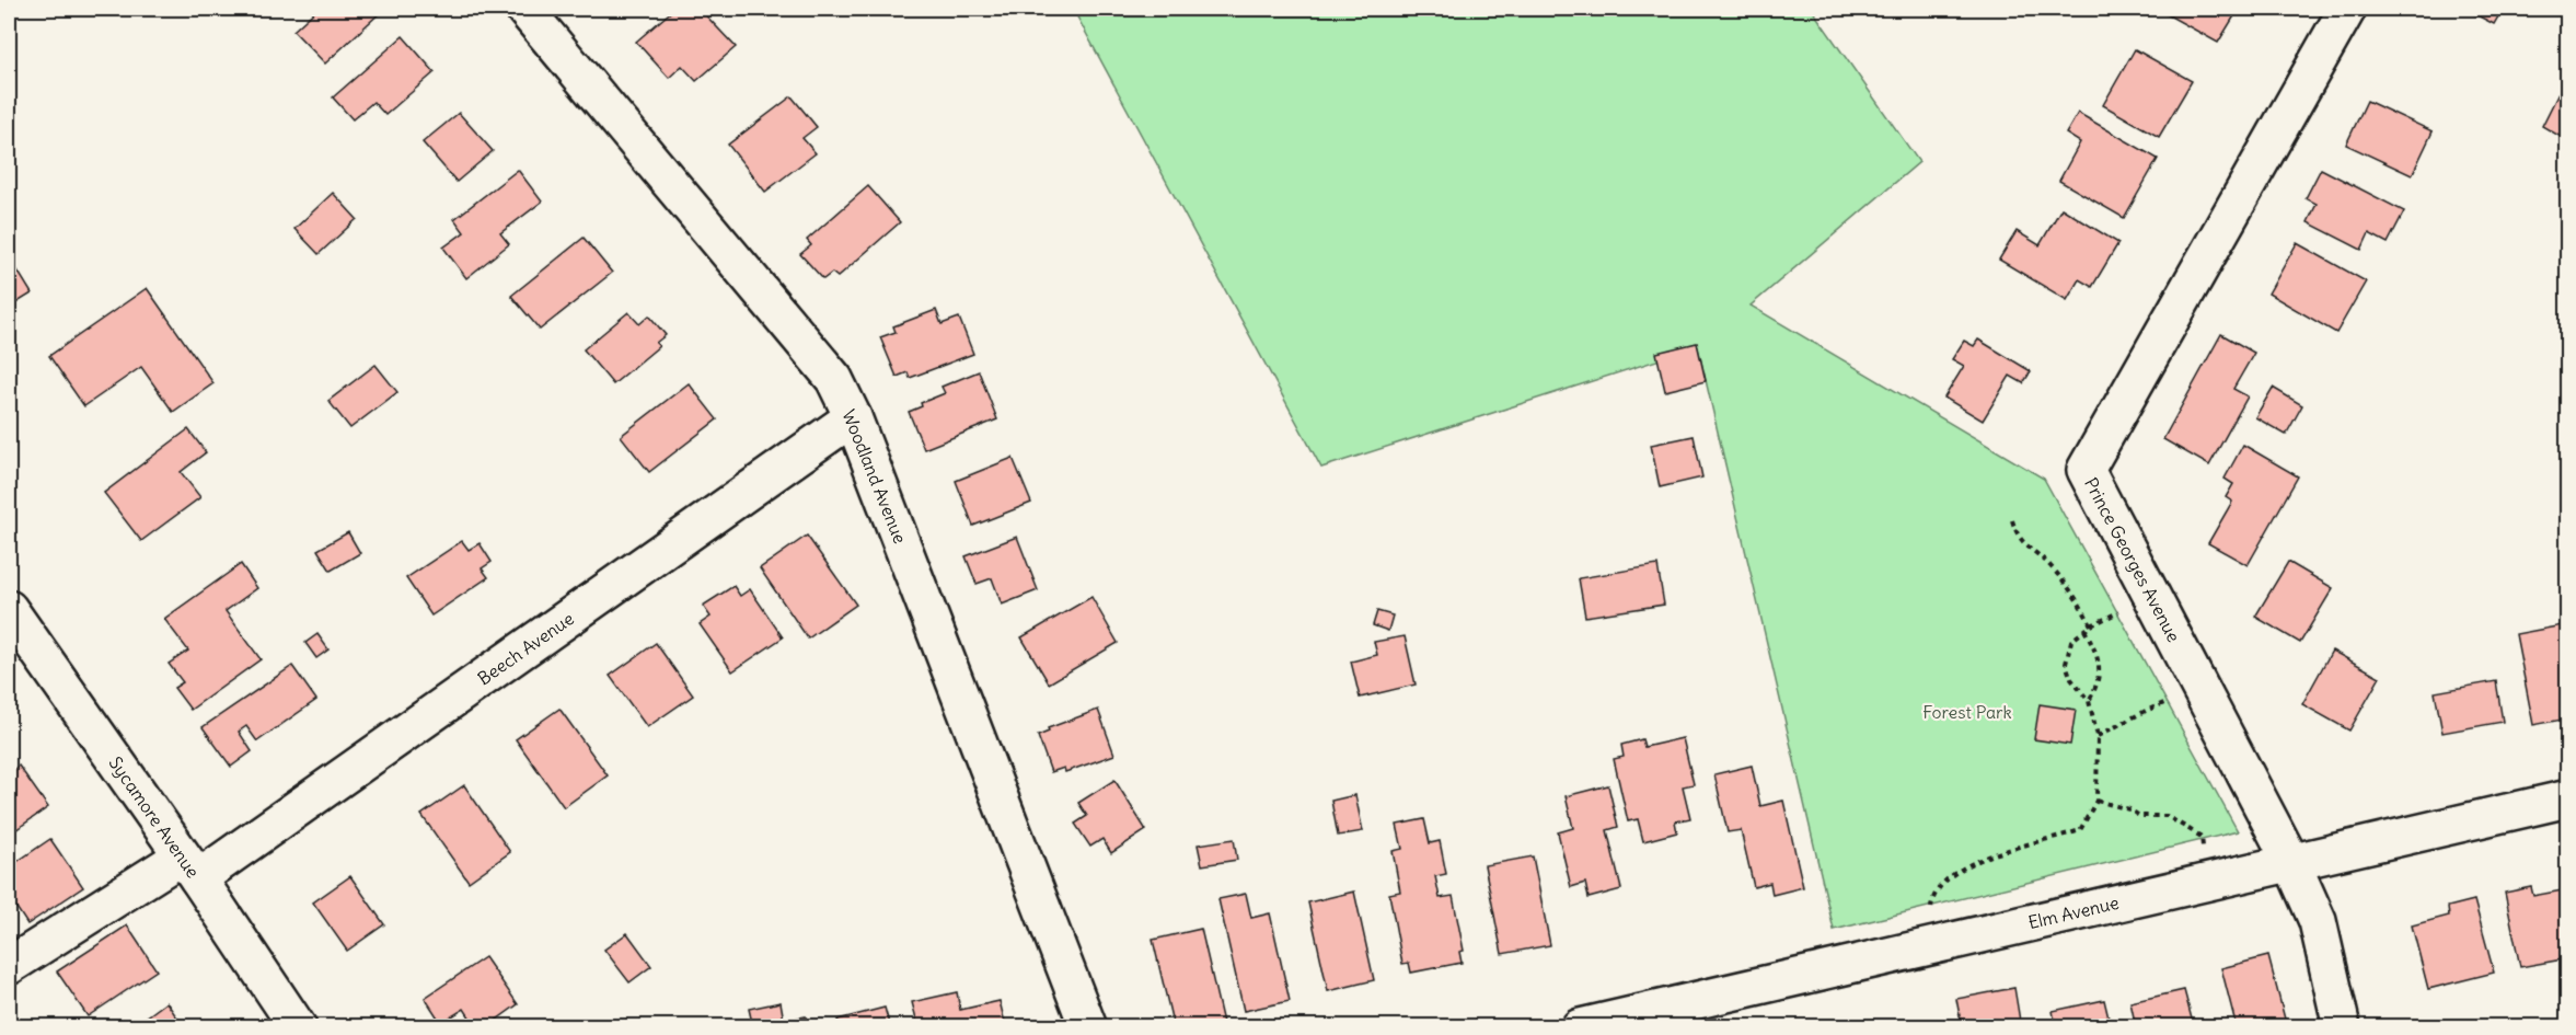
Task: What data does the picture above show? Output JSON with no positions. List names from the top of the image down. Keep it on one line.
{"streets":{"street":["Woodland Avenue","Prince Georges Avenue","Beech Avenue","Sycamore Avenue","Elm Avenue"]},"crossings":[["Woodland Avenue","Beech Avenue"],["Prince Georges Avenue","Elm Avenue"],["Beech Avenue","Sycamore Avenue"]],"parks":["Forest Park"]}
